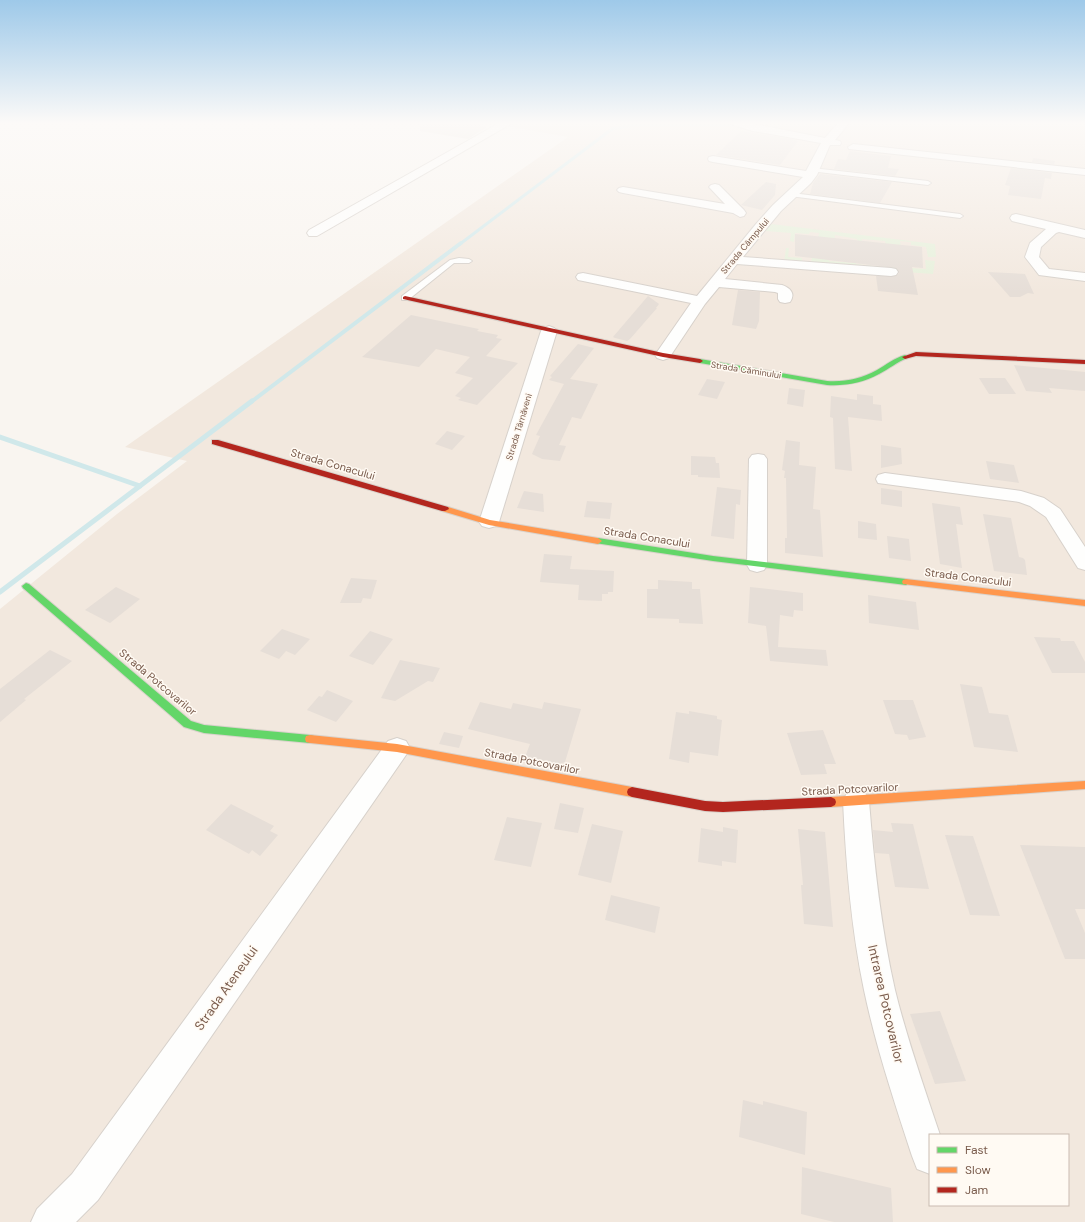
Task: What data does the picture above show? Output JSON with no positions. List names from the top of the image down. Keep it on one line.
{"streets":{"street":["Strada Câmpului","Strada Căminului","Strada Târnăveni","Strada Conacului","Strada Potcovarilor","Strada Ateneului","Intrarea Potcovarilor"]},"crossings":[["Strada Câmpului","Strada Căminului"],["Strada Căminului","Strada Târnăveni"],["Strada Târnăveni","Strada Conacului"],["Strada Potcovarilor","Strada Ateneului"],["Strada Potcovarilor","Intrarea Potcovarilor"]],"legend":["Fast","Slow","Jam"]}
